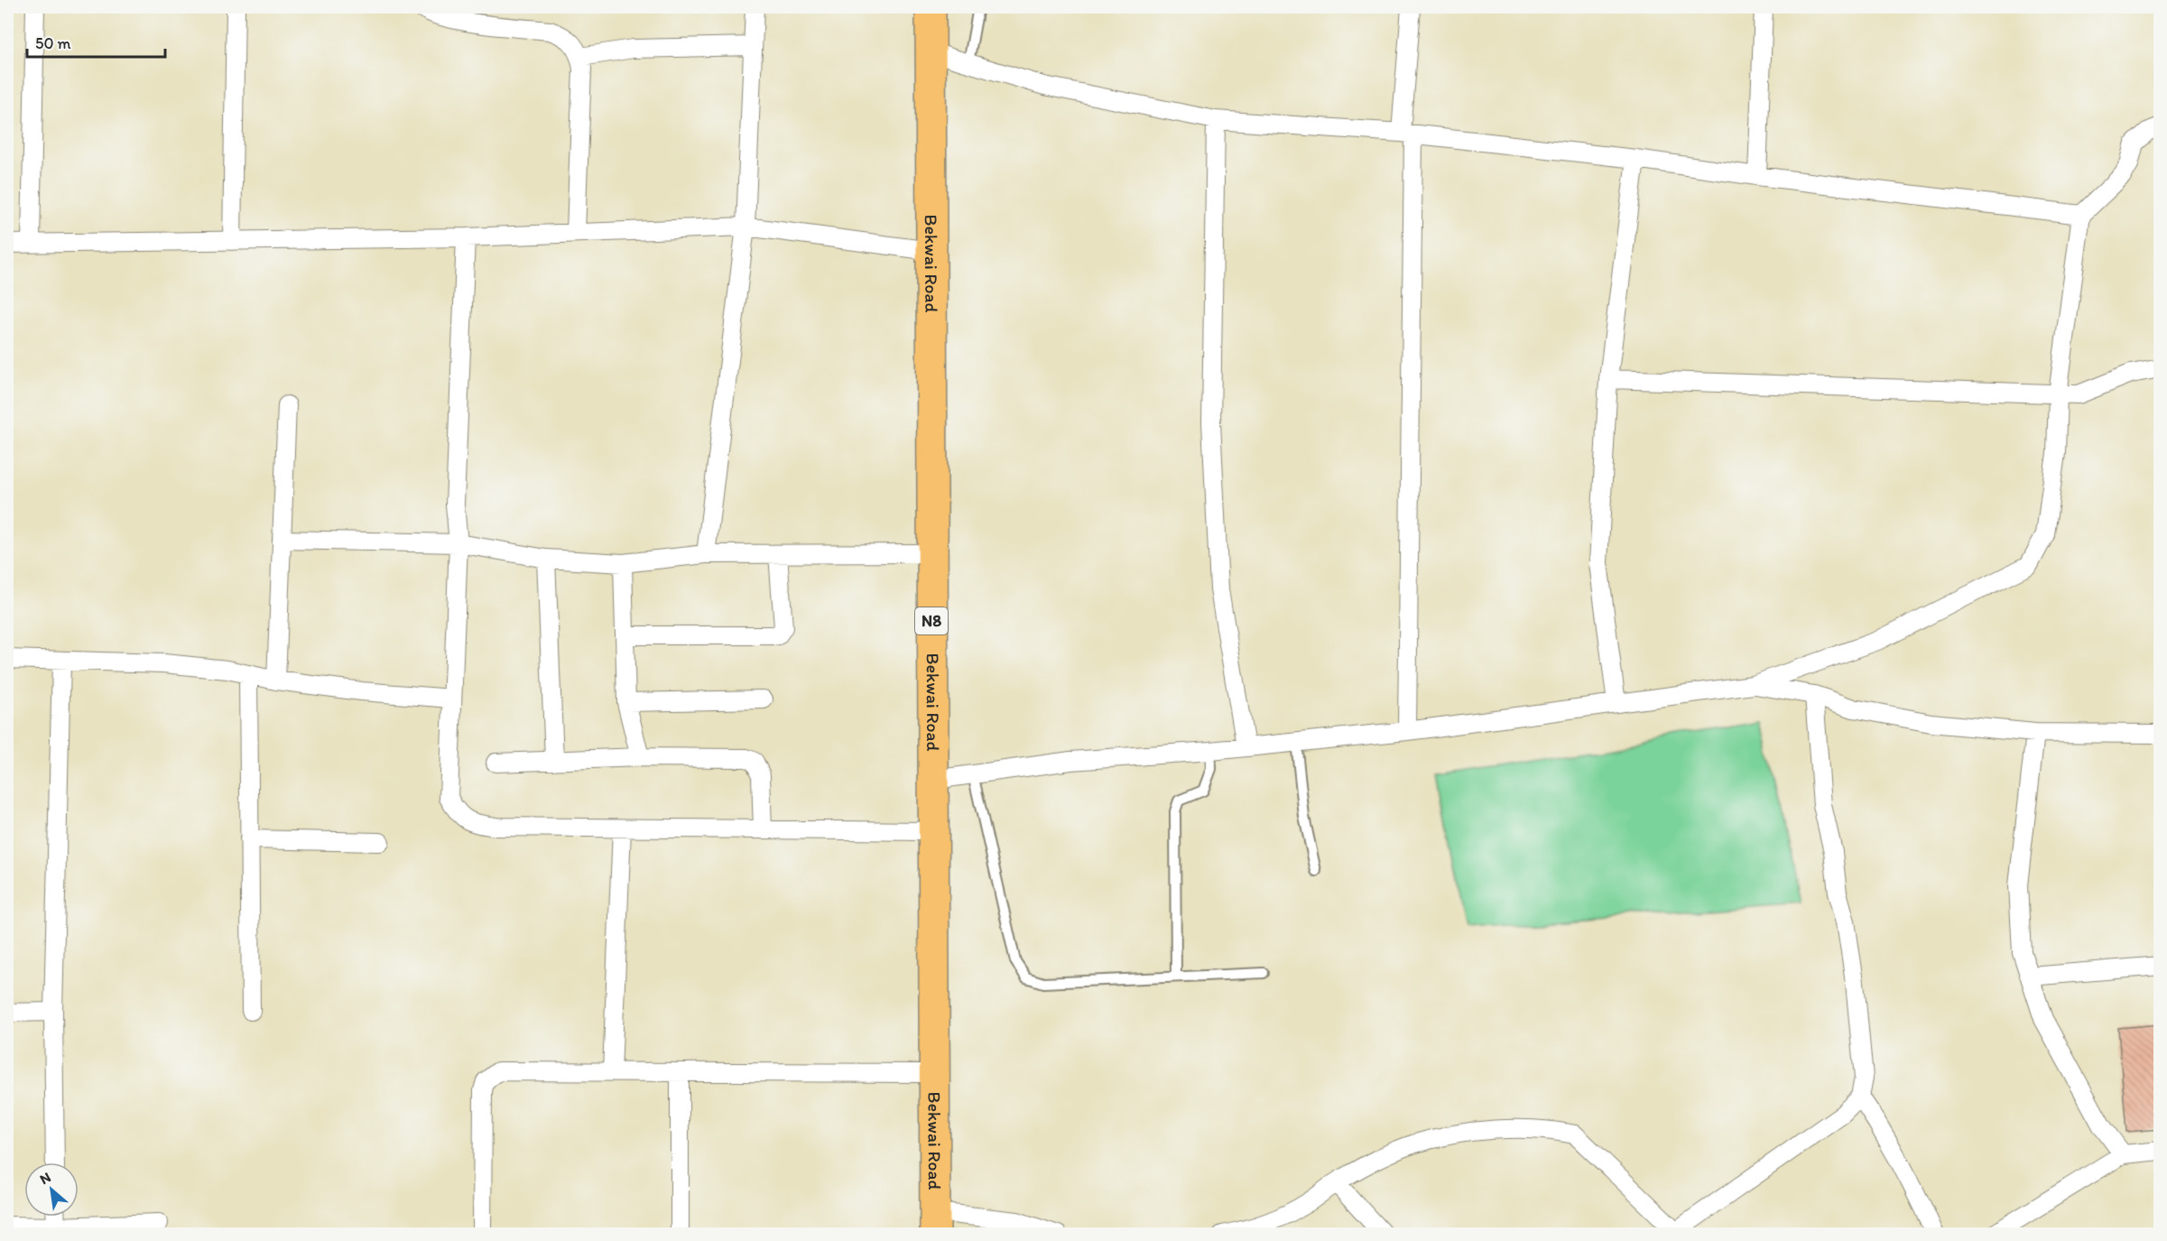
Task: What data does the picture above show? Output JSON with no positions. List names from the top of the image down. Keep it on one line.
{"streets":{"highway":["Bekwai Road","N8"]},"scale_bar":"50 m","north":"top left"}
